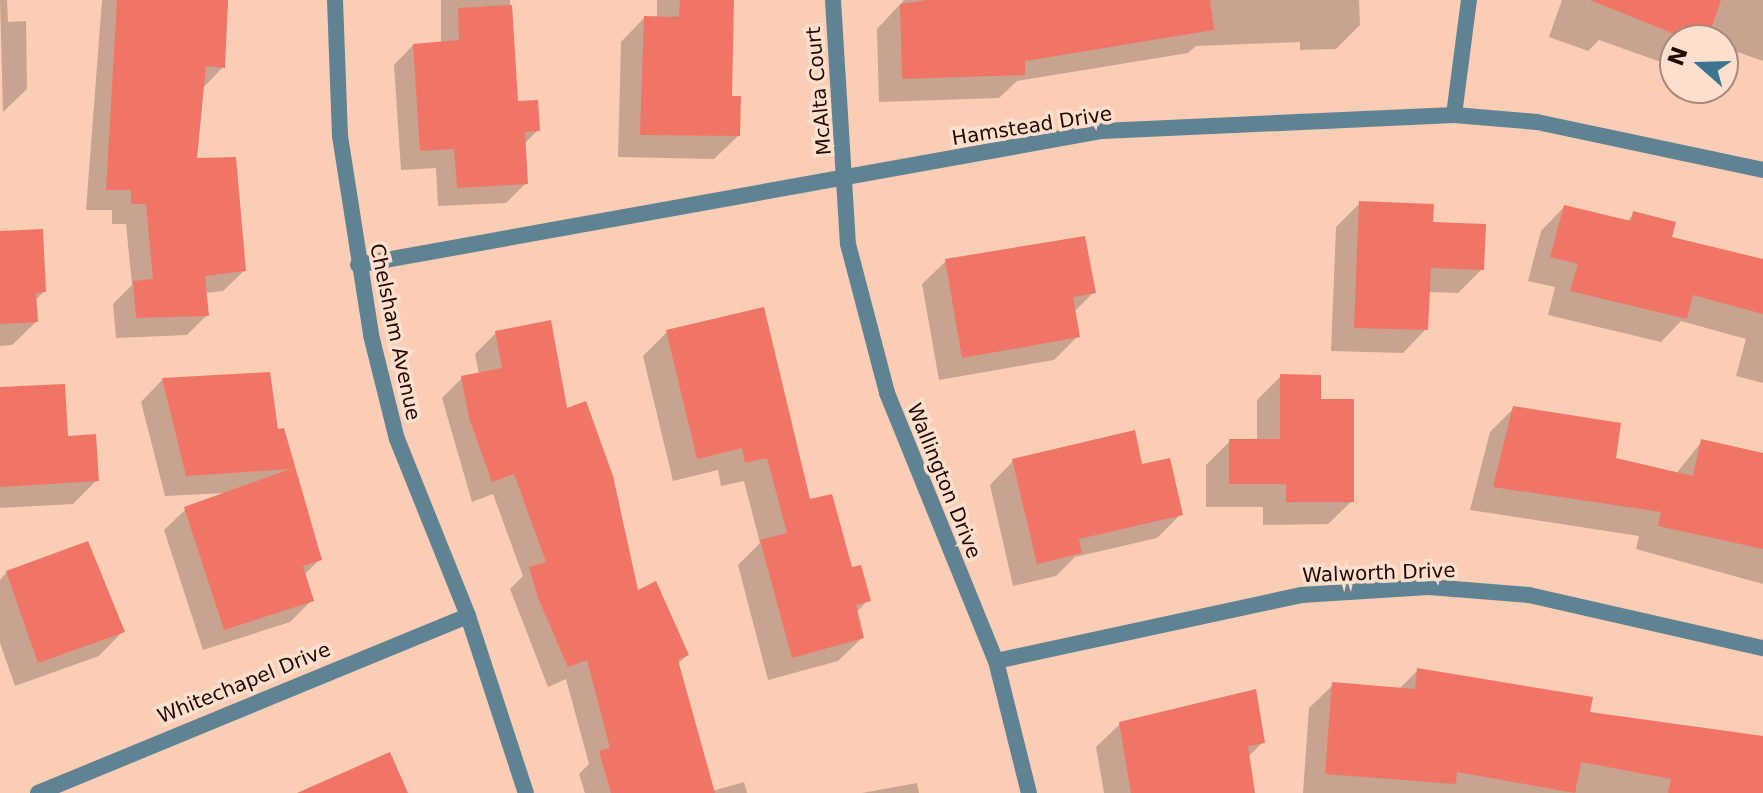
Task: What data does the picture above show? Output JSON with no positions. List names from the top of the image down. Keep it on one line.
{"streets":{"street":["McAlta Court","Hamstead Drive","Chelsham Avenue","Wallington Drive","Walworth Drive","Whitechapel Drive"]},"crossings":[["McAlta Court","Hamstead Drive"],["McAlta Court","Wallington Drive"],["Hamstead Drive","Chelsham Avenue"],["Hamstead Drive","Wallington Drive"],["Chelsham Avenue","Whitechapel Drive"],["Wallington Drive","Walworth Drive"]],"north":"left"}
